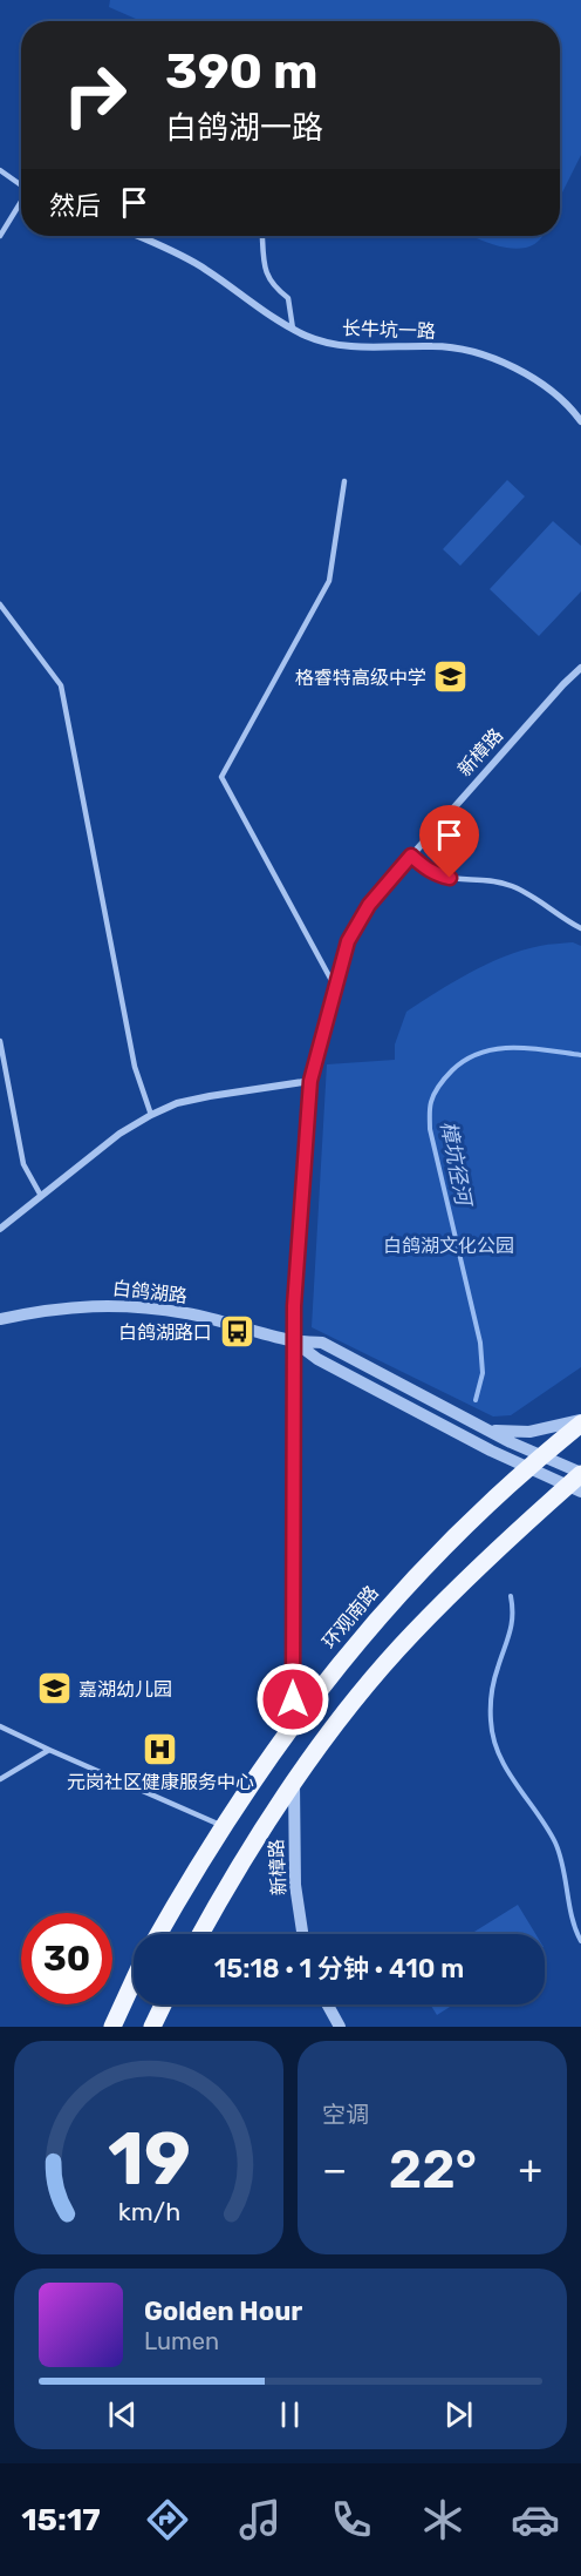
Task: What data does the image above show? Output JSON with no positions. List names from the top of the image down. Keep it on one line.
{"streets":{"main road":["环观南路"],"street":["长牛坑一路","新樟路","白鸽湖路"]},"crossings":[["新樟路","白鸽湖路"],["新樟路","环观南路"],["白鸽湖路","环观南路"]],"water":["樟坑径河"],"parks":["白鸽湖文化公园"],"places":{"school or university":["格睿特高级中学","嘉湖幼儿园"],"bus stop":["白鸽湖路口"],"hospital":["元岗社区健康服务中心"]},"page":{"turn":["390 m","白鸽湖一路"],"then":"然后","limit":"30","trip":"15:18 · 1 分钟 · 410 m","tile":"空调","heat":["−","22°","+"],"song":["Golden Hour","Lumen"],"tabs":"15:17","gauge":["19","km/h"]}}
